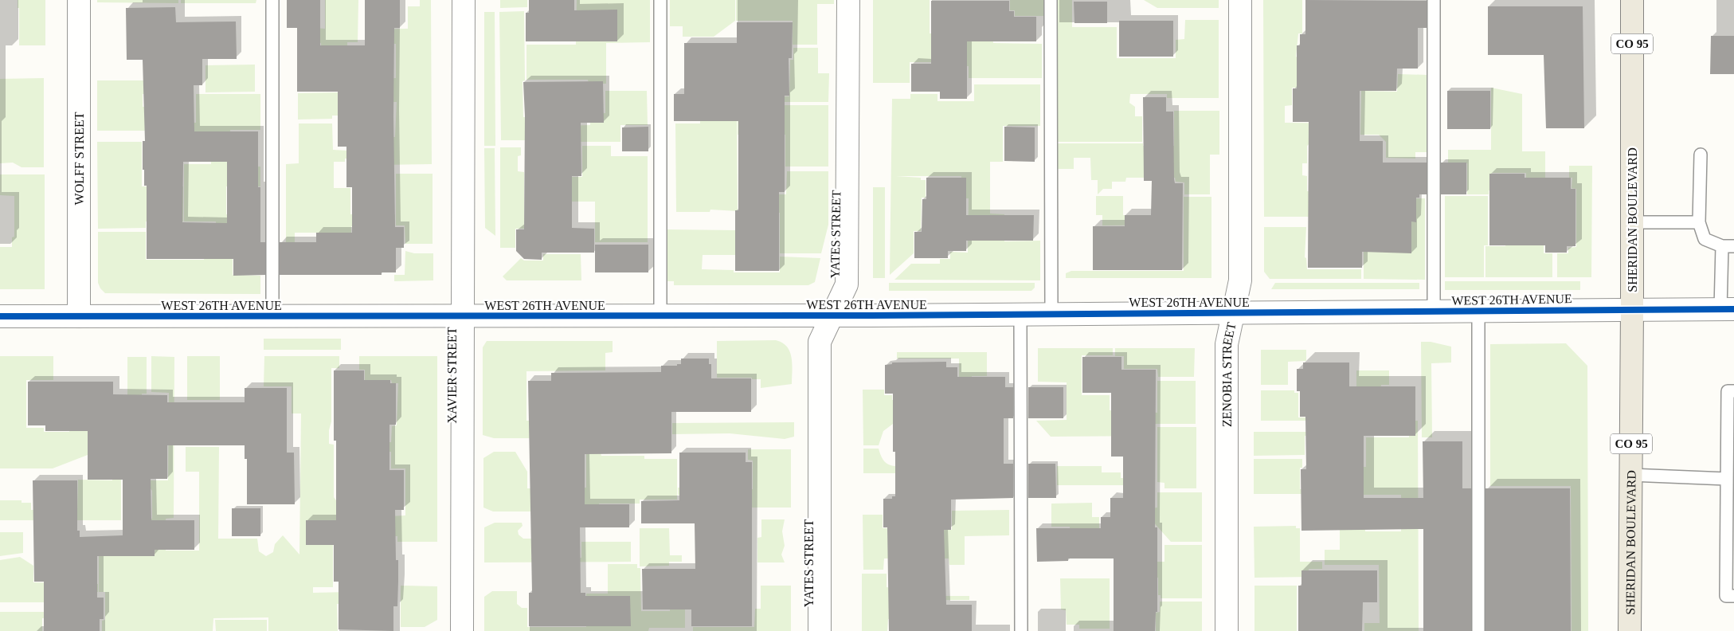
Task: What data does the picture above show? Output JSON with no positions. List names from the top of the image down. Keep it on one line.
{"streets":{"main road":["CO 95","SHERIDAN BOULEVARD"],"street":["WOLFF STREET","YATES STREET","WEST 26TH AVENUE","ZENOBIA STREET","XAVIER STREET"]},"crossings":[["WOLFF STREET","WEST 26TH AVENUE"],["SHERIDAN BOULEVARD","WEST 26TH AVENUE"],["YATES STREET","WEST 26TH AVENUE"],["WEST 26TH AVENUE","ZENOBIA STREET"],["WEST 26TH AVENUE","XAVIER STREET"]]}
